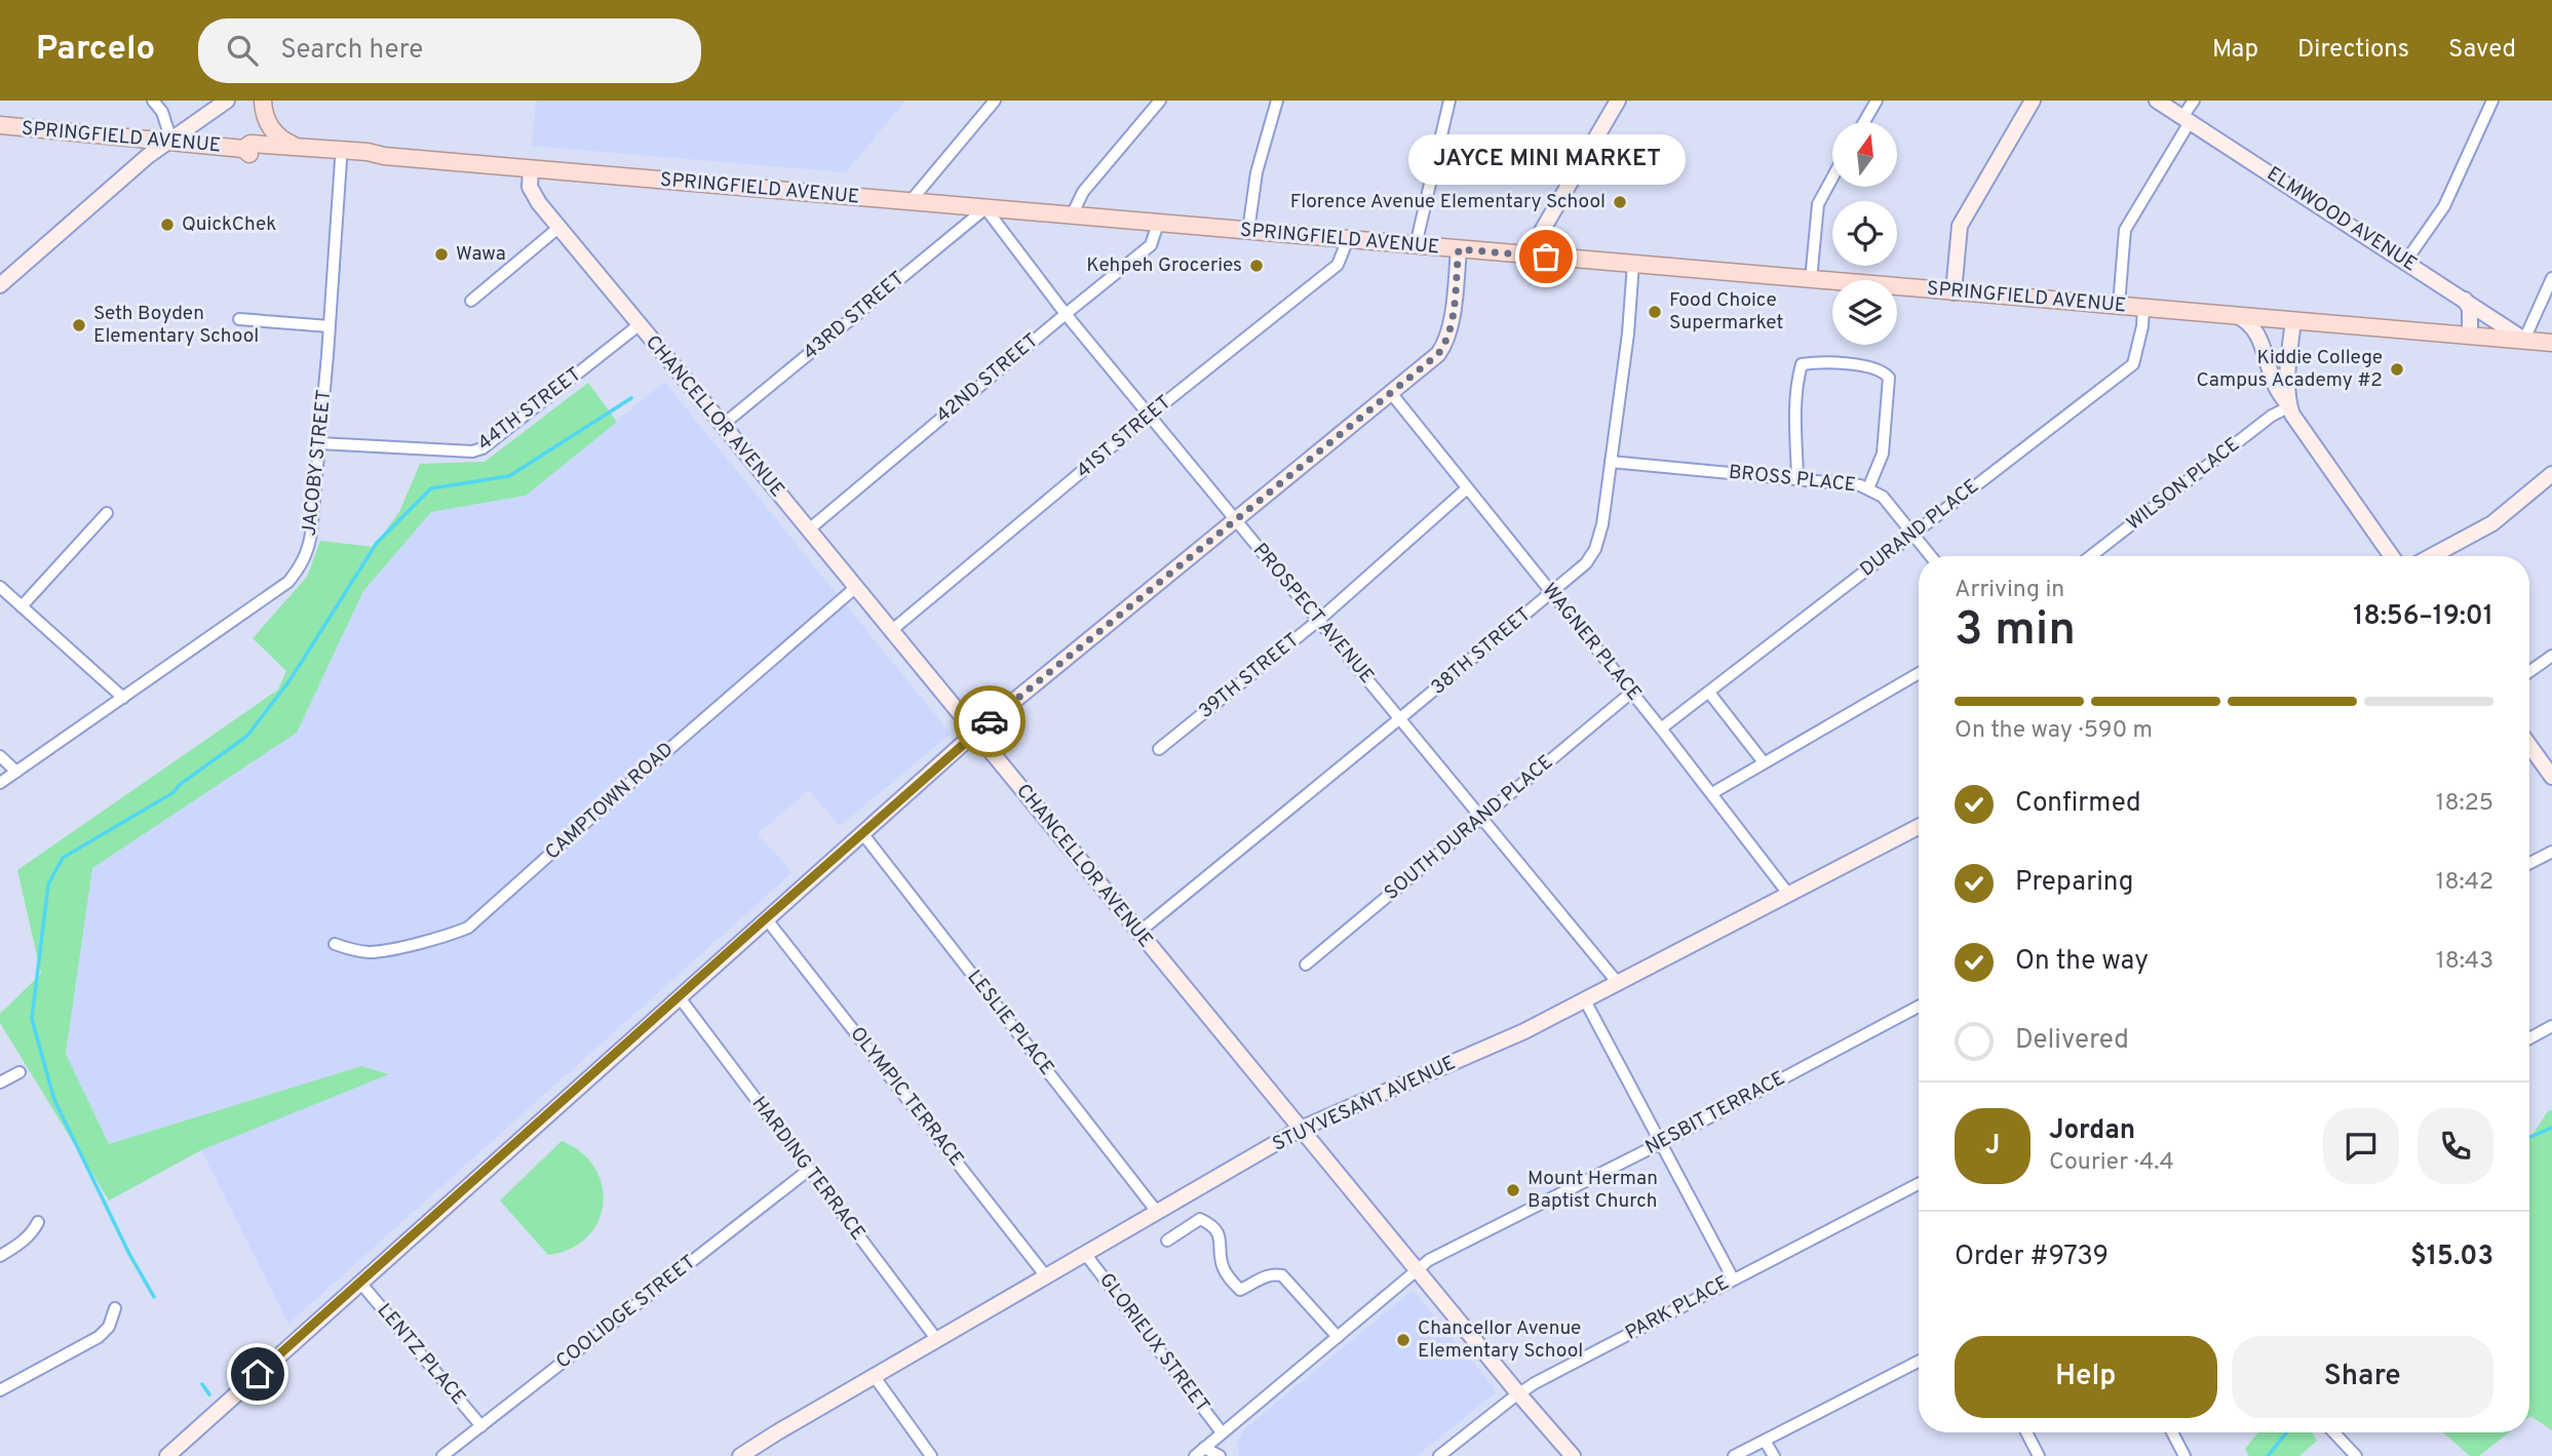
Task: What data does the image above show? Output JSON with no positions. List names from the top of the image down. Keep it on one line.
{"streets":{"main road":["SPRINGFIELD AVENUE","ELMWOOD AVENUE","CHANCELLOR AVENUE","STUYVESANT AVENUE"],"street":["43RD STREET","42ND STREET","44TH STREET","41ST STREET","JACOBY STREET","BROSS PLACE","WILSON PLACE","DURAND PLACE","PROSPECT AVENUE","WAGNER PLACE","38TH STREET","39TH STREET","CAMPTOWN ROAD","SOUTH DURAND PLACE","LESLIE PLACE","OLYMPIC TERRACE","NESBIT TERRACE","HARDING TERRACE","PARK PLACE","COOLIDGE STREET","GLORIEUX STREET","LENTZ PLACE"]},"crossings":[["SPRINGFIELD AVENUE","ELMWOOD AVENUE"],["SPRINGFIELD AVENUE","43RD STREET"],["SPRINGFIELD AVENUE","42ND STREET"],["SPRINGFIELD AVENUE","CHANCELLOR AVENUE"],["SPRINGFIELD AVENUE","41ST STREET"],["SPRINGFIELD AVENUE","JACOBY STREET"],["SPRINGFIELD AVENUE","DURAND PLACE"],["SPRINGFIELD AVENUE","PROSPECT AVENUE"],["SPRINGFIELD AVENUE","38TH STREET"],["43RD STREET","CHANCELLOR AVENUE"],["43RD STREET","PROSPECT AVENUE"],["42ND STREET","CHANCELLOR AVENUE"],["42ND STREET","PROSPECT AVENUE"],["44TH STREET","CHANCELLOR AVENUE"],["44TH STREET","JACOBY STREET"],["CHANCELLOR AVENUE","41ST STREET"],["CHANCELLOR AVENUE","38TH STREET"],["CHANCELLOR AVENUE","CAMPTOWN ROAD"],["CHANCELLOR AVENUE","STUYVESANT AVENUE"],["CHANCELLOR AVENUE","NESBIT TERRACE"],["CHANCELLOR AVENUE","PARK PLACE"],["41ST STREET","PROSPECT AVENUE"],["BROSS PLACE","DURAND PLACE"],["BROSS PLACE","38TH STREET"],["DURAND PLACE","WAGNER PLACE"],["PROSPECT AVENUE","38TH STREET"],["PROSPECT AVENUE","39TH STREET"],["PROSPECT AVENUE","SOUTH DURAND PLACE"],["PROSPECT AVENUE","STUYVESANT AVENUE"],["WAGNER PLACE","38TH STREET"],["WAGNER PLACE","39TH STREET"],["WAGNER PLACE","SOUTH DURAND PLACE"],["WAGNER PLACE","STUYVESANT AVENUE"],["LESLIE PLACE","STUYVESANT AVENUE"],["OLYMPIC TERRACE","STUYVESANT AVENUE"],["STUYVESANT AVENUE","HARDING TERRACE"],["STUYVESANT AVENUE","GLORIEUX STREET"],["NESBIT TERRACE","GLORIEUX STREET"],["HARDING TERRACE","COOLIDGE STREET"],["COOLIDGE STREET","LENTZ PLACE"]],"places":["Florence Avenue Elementary School","QuickChek","Wawa","JAYCE MINI MARKET","Kehpeh Groceries","Food Choice Supermarket","Seth Boyden Elementary School","Kiddie College Campus Academy #2","Mount Herman Baptist Church","Chancellor Avenue Elementary School"],"north":"top","page":{"header":"Parcelo","search":"Search here","nav":["Map","Directions","Saved"],"bubble":"JAYCE MINI MARKET","heading":["3 min","Arriving in","18:56–19:01"],"panel":["Jordan","Courier · 4.4","Order #9739","$15.03"],"bar":"On the way · 590 m","list":[["Confirmed","18:25"],["Preparing","18:42"],["On the way","18:43"],"Delivered"],"round":"J","buttons":["Help","Share"]}}
